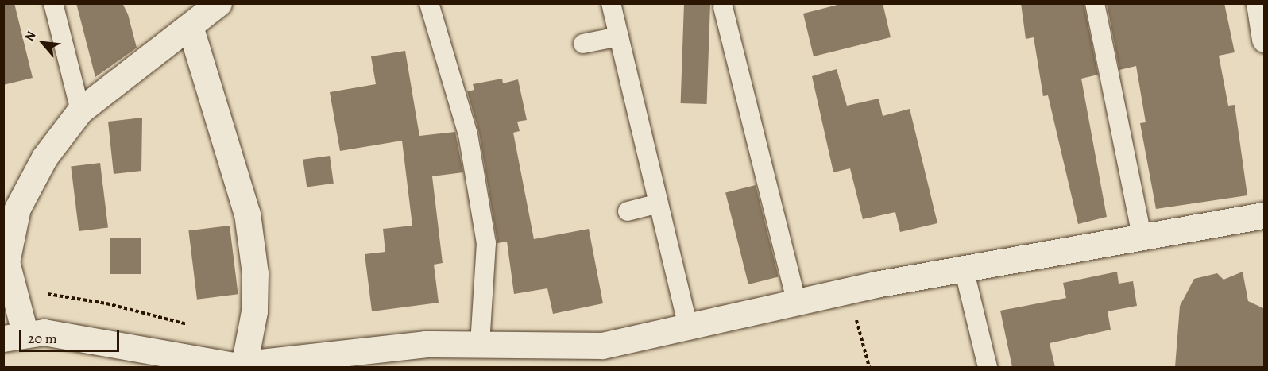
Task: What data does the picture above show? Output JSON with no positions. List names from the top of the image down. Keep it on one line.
{"scale_bar":"20 m","north":"top left"}
